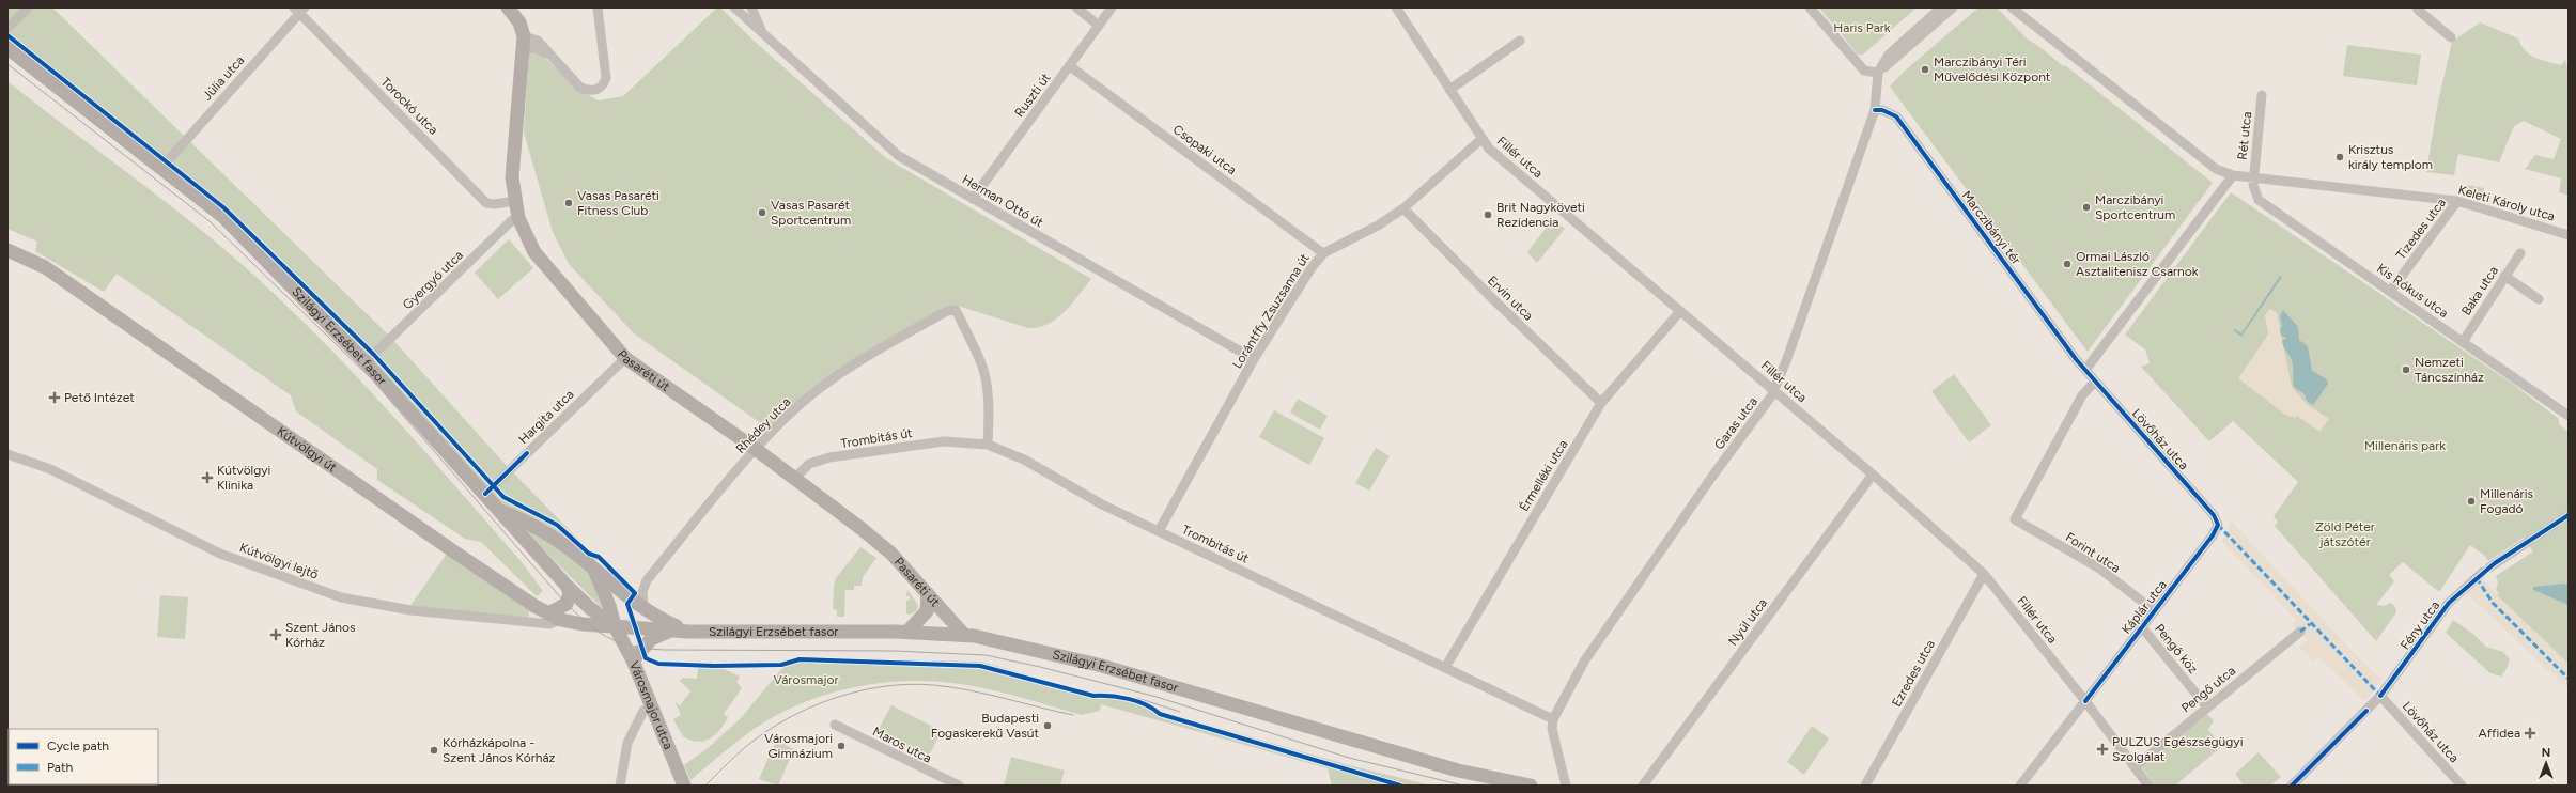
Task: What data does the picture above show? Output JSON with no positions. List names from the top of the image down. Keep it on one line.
{"streets":{"main road":["Szilágyi Erzsébet fasor","Pasaréti út","Kútvölgyi út","Városmajor utca"],"street":["Júlia utca","Ruszti út","Torockó utca","Rét utca","Csopaki utca","Fillér utca","Herman Ottó út","Keleti Károly utca","Marczibányi tér","Tizedes utca","Gyergyó utca","Kis Rókus utca","Baka utca","Ervin utca","Lorántffy Zsuzsanna út","Hargita utca","Garas utca","Rhédey utca","Trombitás út","Lövőház utca","Érmelléki utca","Forint utca","Kútvölgyi lejtő","Káplár utca","Nyúl utca","Fény utca","Pengő köz","Ezredes utca","Pengő utca","Maros utca"]},"crossings":[["Júlia utca","Torockó utca"],["Júlia utca","Szilágyi Erzsébet fasor"],["Ruszti út","Csopaki utca"],["Ruszti út","Herman Ottó út"],["Torockó utca","Pasaréti út"],["Rét utca","Keleti Károly utca"],["Rét utca","Kis Rókus utca"],["Csopaki utca","Lorántffy Zsuzsanna út"],["Fillér utca","Lorántffy Zsuzsanna út"],["Fillér utca","Garas utca"],["Fillér utca","Érmelléki utca"],["Fillér utca","Káplár utca"],["Fillér utca","Nyúl utca"],["Fillér utca","Ezredes utca"],["Fillér utca","Pengő utca"],["Herman Ottó út","Lorántffy Zsuzsanna út"],["Keleti Károly utca","Tizedes utca"],["Keleti Károly utca","Kis Rókus utca"],["Marczibányi tér","Garas utca"],["Marczibányi tér","Lövőház utca"],["Tizedes utca","Kis Rókus utca"],["Gyergyó utca","Szilágyi Erzsébet fasor"],["Gyergyó utca","Pasaréti út"],["Kis Rókus utca","Baka utca"],["Ervin utca","Lorántffy Zsuzsanna út"],["Ervin utca","Érmelléki utca"],["Lorántffy Zsuzsanna út","Trombitás út"],["Szilágyi Erzsébet fasor","Pasaréti út"],["Szilágyi Erzsébet fasor","Hargita utca"],["Szilágyi Erzsébet fasor","Rhédey utca"],["Szilágyi Erzsébet fasor","Kútvölgyi út"],["Szilágyi Erzsébet fasor","Városmajor utca"],["Pasaréti út","Hargita utca"],["Pasaréti út","Rhédey utca"],["Pasaréti út","Trombitás út"],["Garas utca","Trombitás út"],["Rhédey utca","Trombitás út"],["Trombitás út","Érmelléki utca"],["Lövőház utca","Forint utca"],["Lövőház utca","Káplár utca"],["Lövőház utca","Fény utca"],["Kútvölgyi út","Kútvölgyi lejtő"],["Kútvölgyi út","Városmajor utca"],["Forint utca","Káplár utca"],["Káplár utca","Pengő köz"],["Pengő köz","Pengő utca"]],"parks":["Haris Park","Millenáris park","Zöld Péter játszótér","Városmajor"],"places":{"other":["Marczibányi Téri Művelődési Központ","Krisztus király templom","Vasas Pasaréti Fitness Club","Marczibányi Sportcentrum","Vasas Pasarét Sportcentrum","Brit Nagyköveti Rezidencia","Ormai László Asztalitenisz Csarnok","Nemzeti Táncszínház","Millenáris Fogadó","Budapesti Fogaskerekű Vasút","Városmajori Gimnázium","Kórházkápolna - Szent János Kórház"],"health":["Pető Intézet","Kútvölgyi Klinika","Szent János Kórház","Affidea","PULZUS Egészségügyi Szolgálat"]},"legend":["Cycle path","Path"],"north":"top"}
